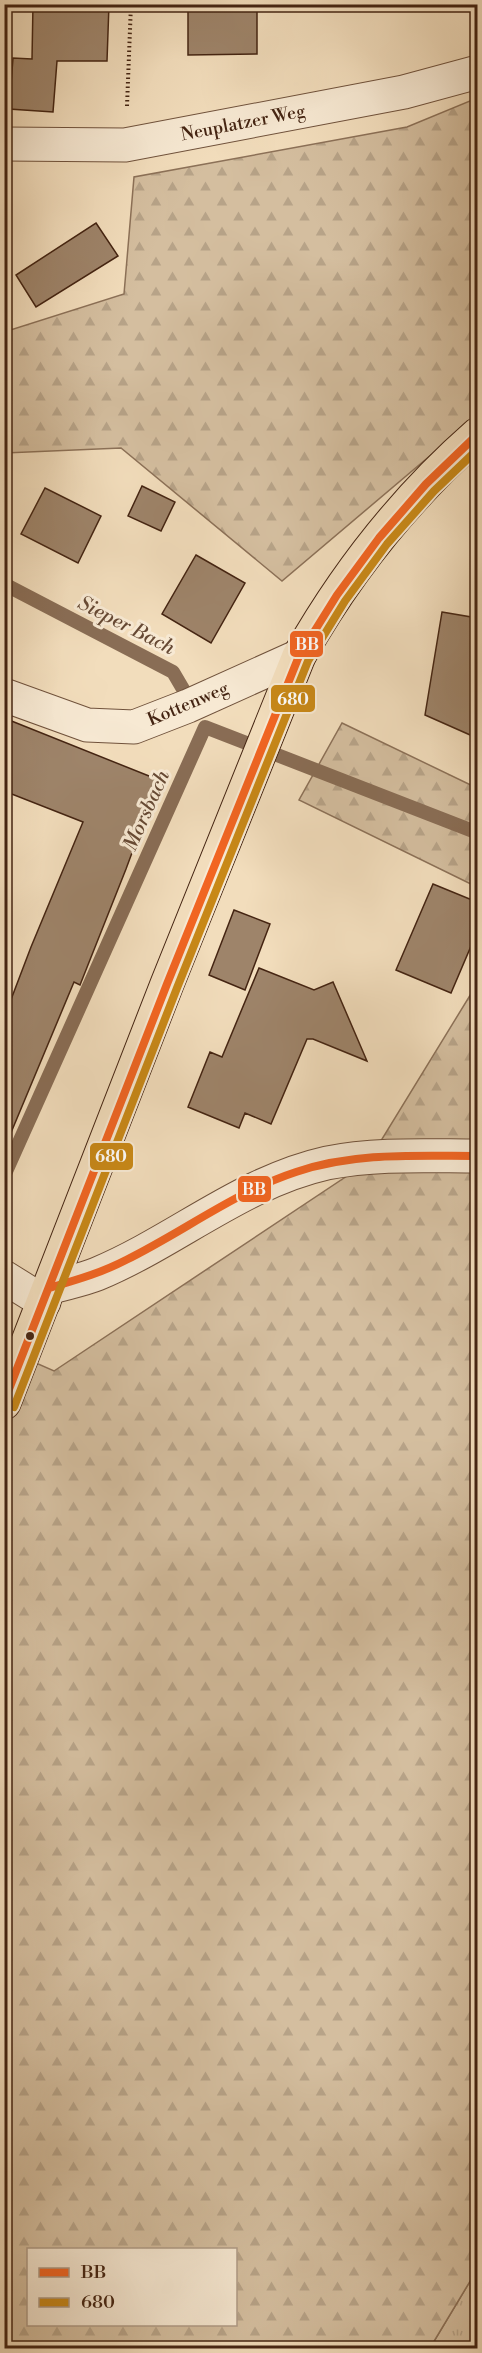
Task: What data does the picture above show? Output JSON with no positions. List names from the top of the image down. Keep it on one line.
{"streets":{"street":["Neuplatzer Weg","Kottenweg"]},"water":["Sieper Bach","Morsbach"],"lines":["transit line BB","transit line 680"],"legend":["BB","680"]}
